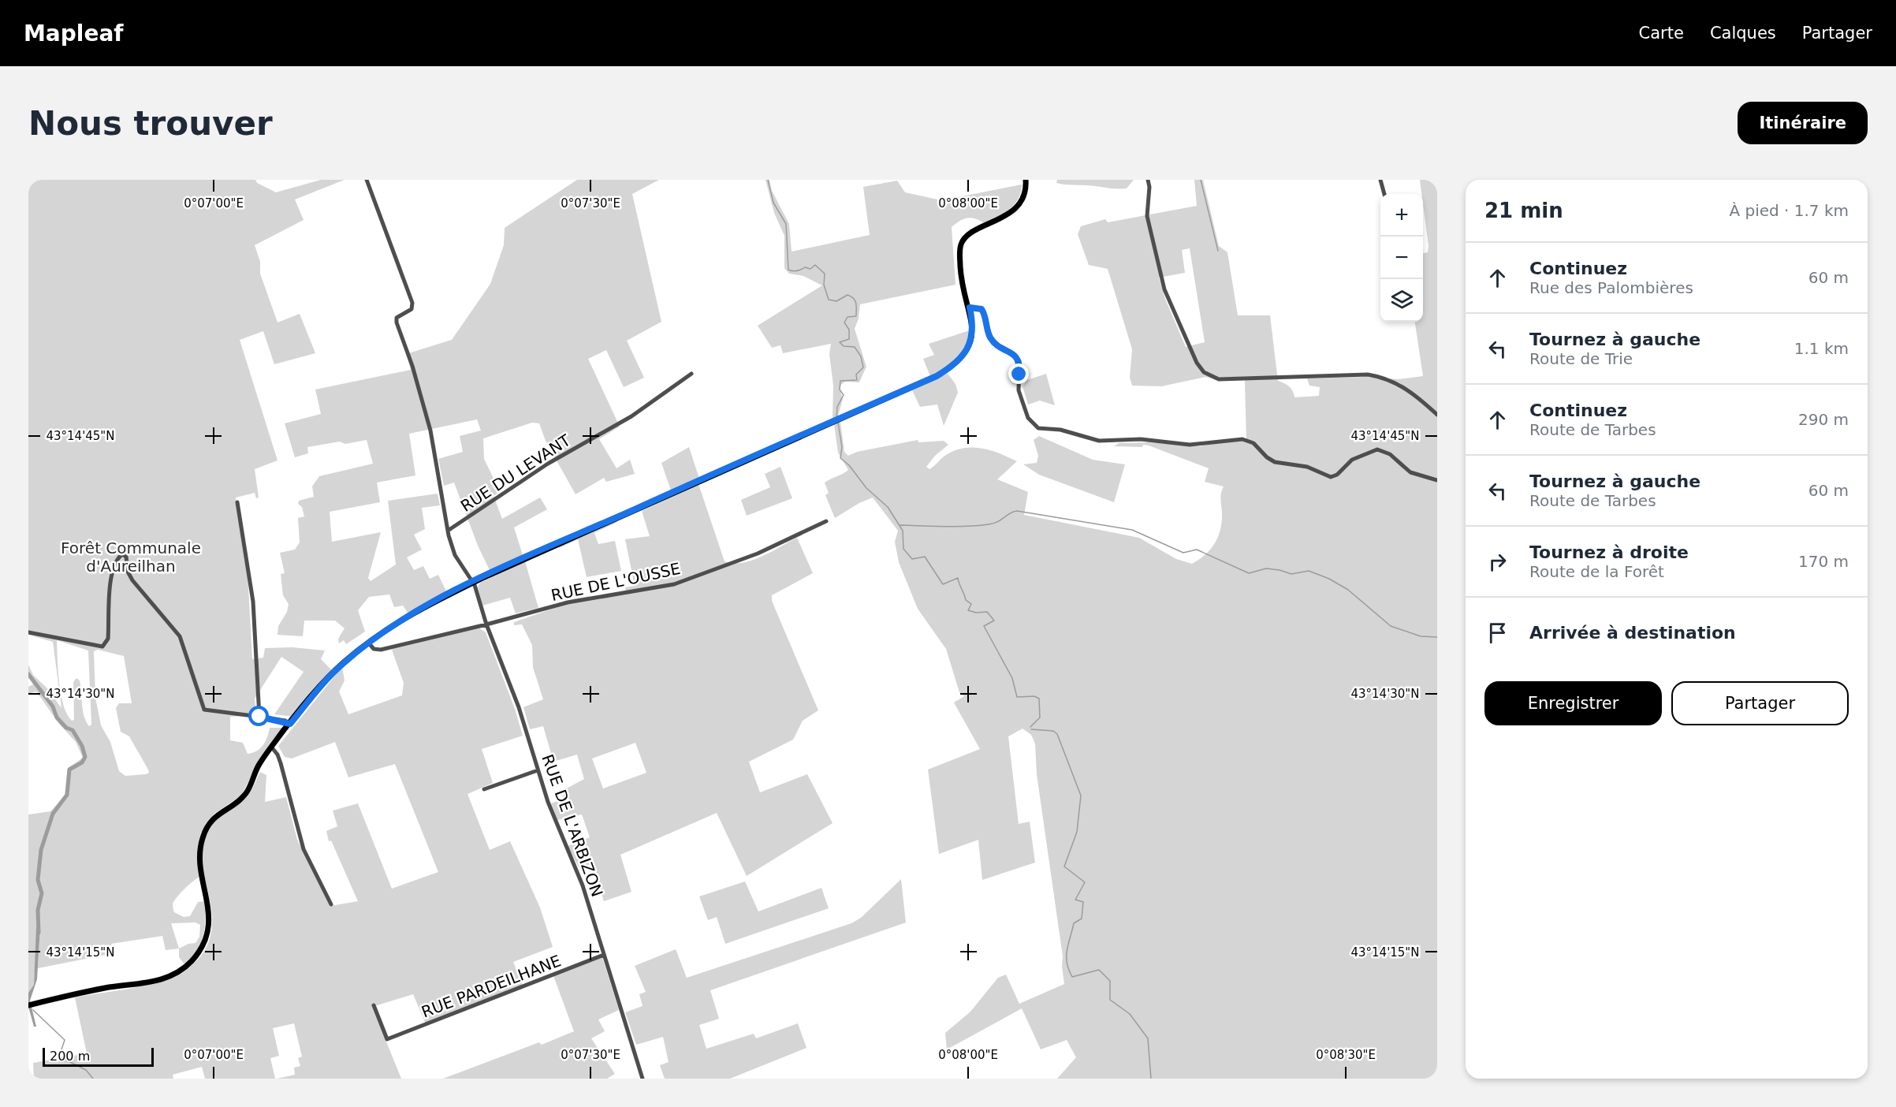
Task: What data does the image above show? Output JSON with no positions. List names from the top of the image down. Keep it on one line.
{"streets":{"street":["RUE DU LEVANT","RUE DE L'OUSSE","RUE DE L'ARBIZON","RUE PARDEILHANE"]},"crossings":[["RUE DU LEVANT","RUE DE L'ARBIZON"],["RUE DE L'OUSSE","RUE DE L'ARBIZON"],["RUE DE L'ARBIZON","RUE PARDEILHANE"]],"parks":["Forêt Communale d'Aureilhan"],"scale_bar":"200 m","page":{"header":"Mapleaf","nav":["Carte","Calques","Partager"],"buttons":["Itinéraire",["Enregistrer","Partager"]],"title":"Nous trouver","heading":["21 min","À pied · 1.7 km"],"map_buttons":["+","−"],"list":[["Continuez","Rue des Palombières","60 m"],["Tournez à gauche","Route de Trie","1.1 km"],["Continuez","Route de Tarbes","290 m"],["Tournez à gauche","Route de Tarbes","60 m"],["Tournez à droite","Route de la Forêt","170 m"],"Arrivée à destination"],"scale":"200 m"},"coordinates":["0°07'00\"E","0°07'30\"E","0°08'00\"E","43°14'45\"N","43°14'30\"N","43°14'15\"N","0°08'30\"E"]}
